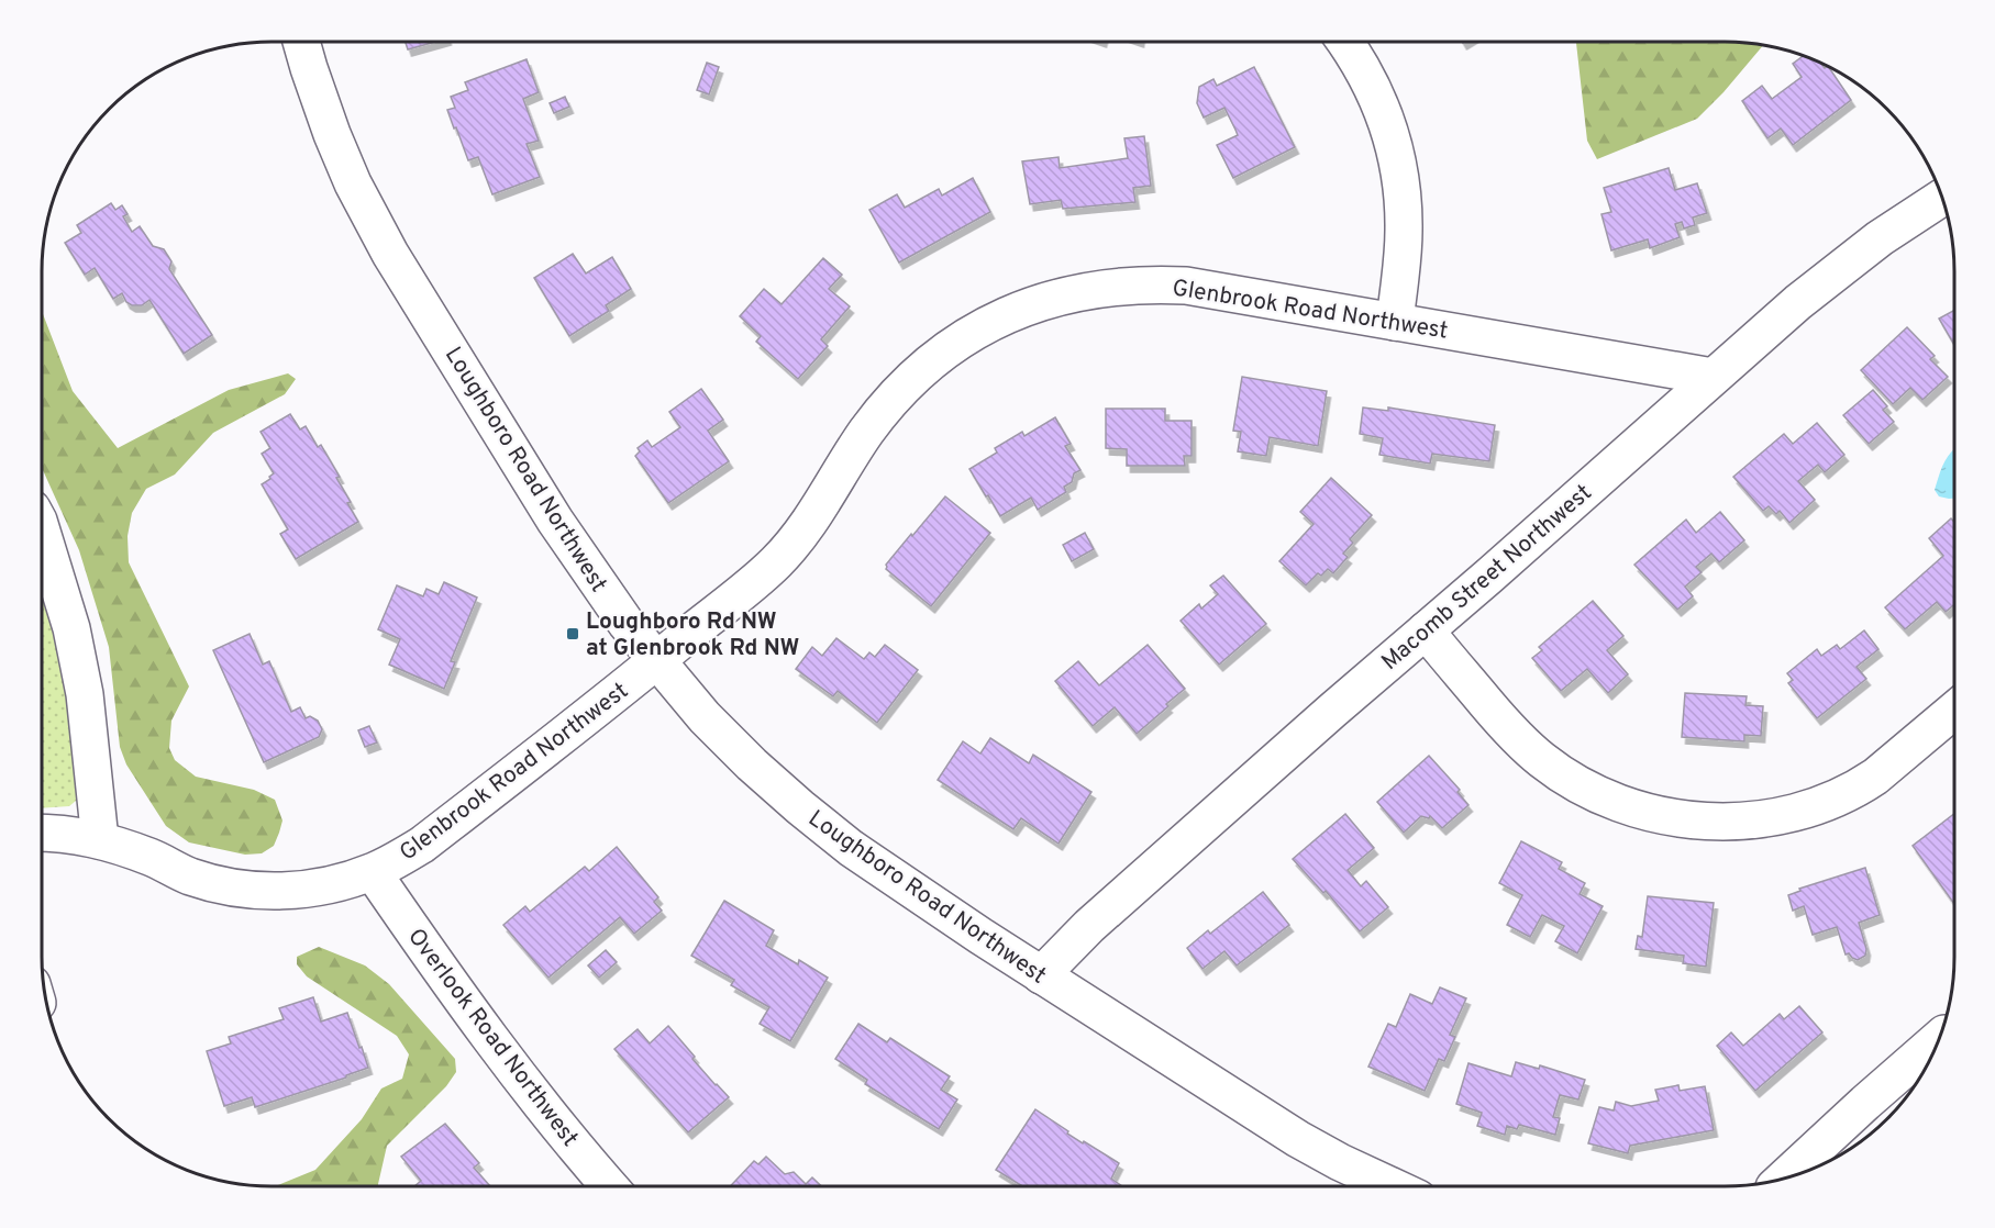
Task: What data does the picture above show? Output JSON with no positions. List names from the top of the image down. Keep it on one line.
{"streets":{"street":["Glenbrook Road Northwest","Loughboro Road Northwest","Macomb Street Northwest","Overlook Road Northwest"]},"crossings":[["Glenbrook Road Northwest","Loughboro Road Northwest"],["Glenbrook Road Northwest","Macomb Street Northwest"],["Glenbrook Road Northwest","Overlook Road Northwest"],["Loughboro Road Northwest","Macomb Street Northwest"]],"places":{"transit":["Loughboro Rd NW at Glenbrook Rd NW"]}}
